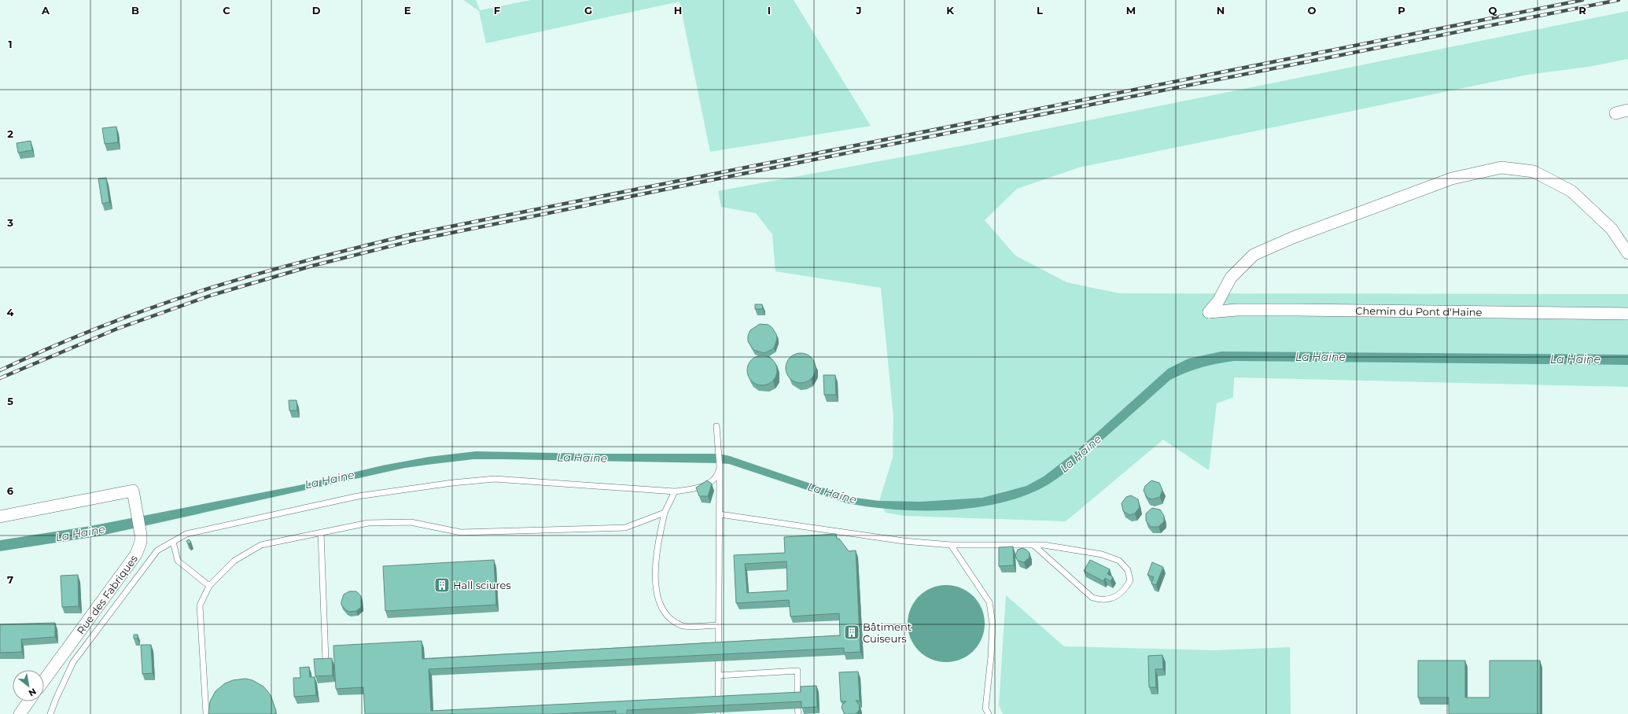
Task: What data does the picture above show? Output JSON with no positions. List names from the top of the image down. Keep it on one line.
{"streets":{"street":["Chemin du Pont d'Haine","Rue des Fabriques"]},"water":["La Haine"],"places":{"building":["Hall sciures","Bâtiment Cuiseurs"]},"north":"bottom right","grid":{"columns":["A","B","C","D","E","F","G","H","I","J","K","L","M","N","O","P","Q","R"],"rows":["1","2","3","4","5","6","7"]}}
